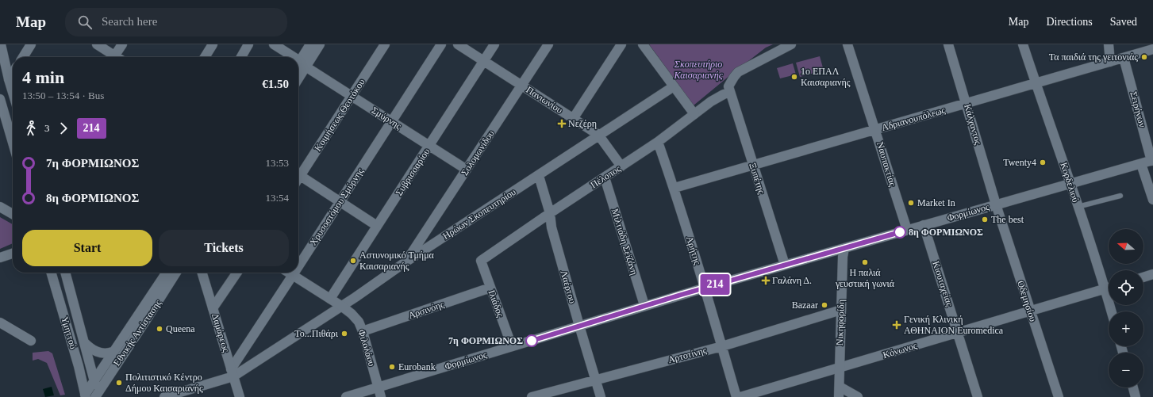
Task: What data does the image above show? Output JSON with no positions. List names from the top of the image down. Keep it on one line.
{"streets":{"street":["Πανιωνίου","Σειρήνων","Κοιμήσεως Θεοτόκου","Σμύρνης","Αδριανουπόλεως","Κάλχαντος","Σολομωνίδου","Ναυπακτίας","Συβρισσαρίου","Πέλοπος","Ξυπέτης","Κορδελιού","Χρυσοστόμου Σμύρνης","Φορμίωνος","Ηρώων Σκοπευτηρίου","Μιλτιάδη Σεϊζάνη","Αρήτης","Κιουταχείας","Λαέρτου","Οδεμησίου","Ιλιάδος","Αρσινόης","Νικηφορίδη","Υμηττού","Εθνικής Αντίστασης","Δαμάρεως","Φιλολάου","Κόνωνος","Αρτοτίνης"]},"crossings":[["Πανιωνίου","Σολομωνίδου"],["Πανιωνίου","Συβρισσαρίου"],["Πανιωνίου","Πέλοπος"],["Πανιωνίου","Ηρώων Σκοπευτηρίου"],["Σειρήνων","Αδριανουπόλεως"],["Σειρήνων","Φορμίωνος"],["Κοιμήσεως Θεοτόκου","Σμύρνης"],["Σμύρνης","Σολομωνίδου"],["Σμύρνης","Συβρισσαρίου"],["Σμύρνης","Χρυσοστόμου Σμύρνης"],["Αδριανουπόλεως","Κάλχαντος"],["Αδριανουπόλεως","Ναυπακτίας"],["Αδριανουπόλεως","Ξυπέτης"],["Αδριανουπόλεως","Κορδελιού"],["Αδριανουπόλεως","Αρήτης"],["Κάλχαντος","Φορμίωνος"],["Κάλχαντος","Οδεμησίου"],["Σολομωνίδου","Ηρώων Σκοπευτηρίου"],["Ναυπακτίας","Φορμίωνος"],["Συβρισσαρίου","Φιλολάου"],["Πέλοπος","Ξυπέτης"],["Πέλοπος","Μιλτιάδη Σεϊζάνη"],["Πέλοπος","Αρήτης"],["Πέλοπος","Λαέρτου"],["Πέλοπος","Ιλιάδος"],["Ξυπέτης","Φορμίωνος"],["Κορδελιού","Φορμίωνος"],["Χρυσοστόμου Σμύρνης","Ηρώων Σκοπευτηρίου"],["Χρυσοστόμου Σμύρνης","Δαμάρεως"],["Χρυσοστόμου Σμύρνης","Φιλολάου"],["Φορμίωνος","Μιλτιάδη Σεϊζάνη"],["Φορμίωνος","Αρήτης"],["Φορμίωνος","Κιουταχείας"],["Φορμίωνος","Λαέρτου"],["Φορμίωνος","Οδεμησίου"],["Φορμίωνος","Ιλιάδος"],["Φορμίωνος","Νικηφορίδη"],["Φορμίωνος","Φιλολάου"],["Ηρώων Σκοπευτηρίου","Λαέρτου"],["Ηρώων Σκοπευτηρίου","Δαμάρεως"],["Ηρώων Σκοπευτηρίου","Φιλολάου"],["Αρήτης","Αρτοτίνης"],["Κιουταχείας","Κόνωνος"],["Λαέρτου","Αρτοτίνης"],["Οδεμησίου","Κόνωνος"],["Ιλιάδος","Αρσινόης"],["Αρσινόης","Φιλολάου"],["Νικηφορίδη","Κόνωνος"],["Νικηφορίδη","Αρτοτίνης"],["Υμηττού","Εθνικής Αντίστασης"]],"parks":["Σκοπευτήριο Καισαριανής"],"places":{"other":["Τα παιδιά της γειτονιάς","1ο ΕΠΑΛ Καισαριανής","Twenty4","Market In","The best","8η ΦΟΡΜΙΩΝΟΣ","Αστυνομικό Τμήμα Καισαριανής","Η παλιά γευστική γωνιά","Bazaar","Queena","Το...Πιθάρι","7η ΦΟΡΜΙΩΝΟΣ","Eurobank","Πολιτιστικό Κέντρο Δήμου Καισαριανής"],"health":["Νεζέρη","Γαλάνη Δ.","Γενική Κλινική ΑΘΗΝΑΙΟΝ Euromedica"]},"lines":["bus line 214"],"north":"left","page":{"header":"Map","search":"Search here","nav":["Map","Directions","Saved"],"on_map":"214","heading":["4 min","13:50 – 13:54 · Bus","€1.50"],"legs":["3","214"],"list":[{"name":"7η ΦΟΡΜΙΩΝΟΣ","value":"13:53"},{"name":"8η ΦΟΡΜΙΩΝΟΣ","value":"13:54"}],"buttons":["Start","Tickets"],"map_buttons":["+","−"]}}
